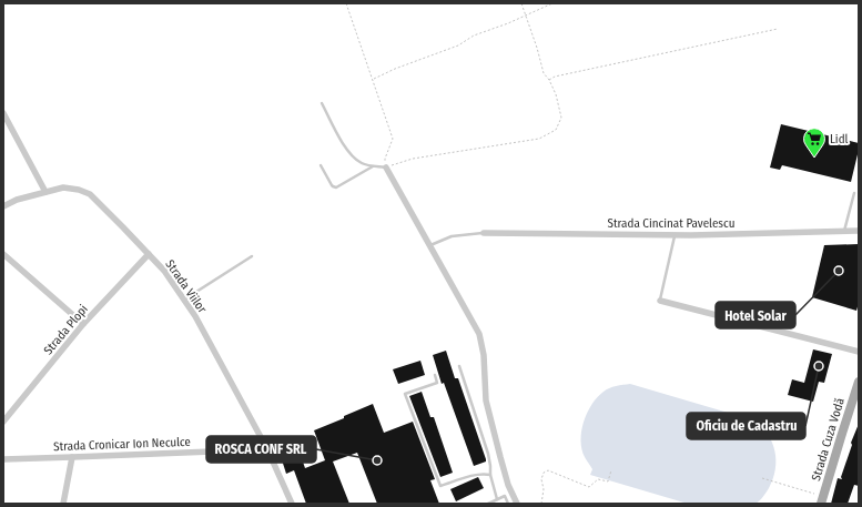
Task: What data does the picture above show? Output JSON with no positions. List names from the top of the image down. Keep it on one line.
{"streets":{"main road":["Strada Cuza Vodă"],"street":["Strada Cincinat Pavelescu","Strada Viilor","Strada Plopi","Strada Cronicar Ion Neculce"]},"crossings":[["Strada Viilor","Strada Plopi"],["Strada Viilor","Strada Cronicar Ion Neculce"]],"places":{"supermarket":["Lidl"],"other":["Hotel Solar","Oficiu de Cadastru","ROSCA CONF SRL"]}}
